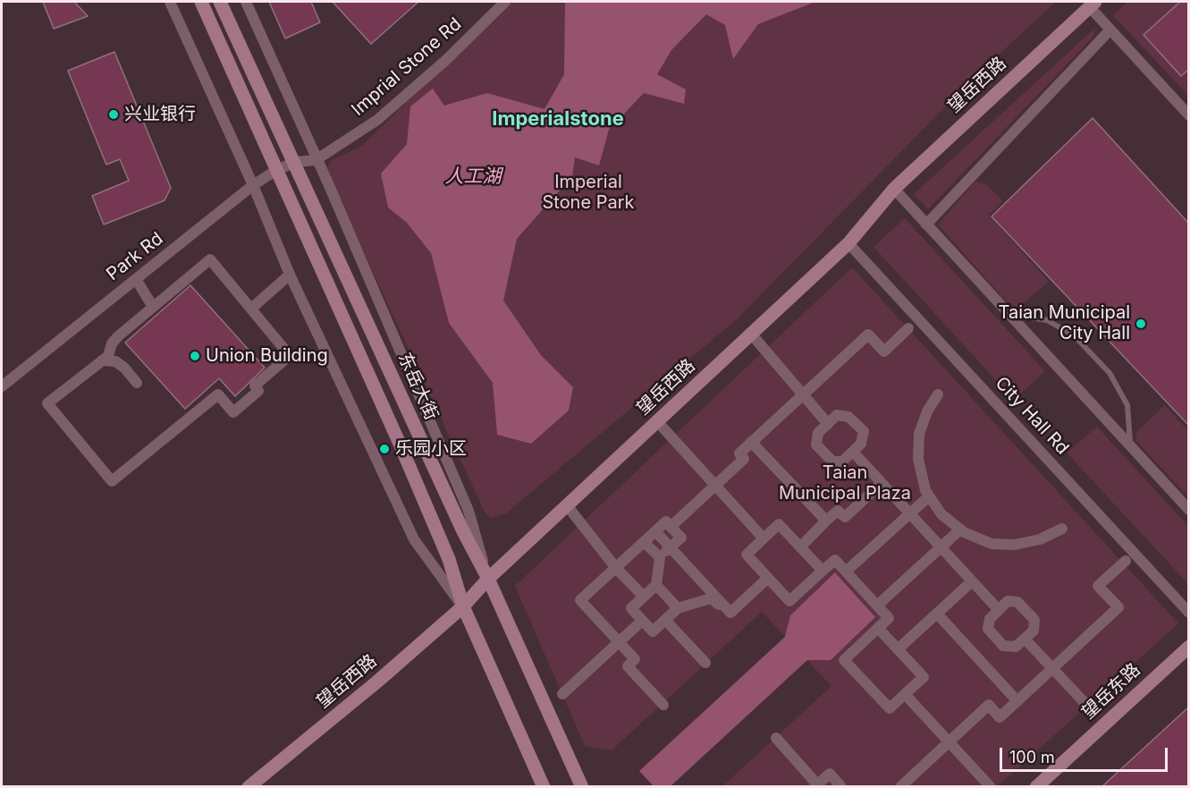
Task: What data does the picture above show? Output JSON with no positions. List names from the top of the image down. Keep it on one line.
{"streets":{"main road":["望岳西路","东岳大街","望岳东路"],"street":["Imprial Stone Rd","Park Rd","City Hall Rd"]},"crossings":[["Imprial Stone Rd","Park Rd"],["Imprial Stone Rd","东岳大街"],["望岳西路","东岳大街"],["望岳西路","City Hall Rd"],["Park Rd","东岳大街"]],"districts":["Imperialstone"],"water":["人工湖"],"parks":["Imperial Stone Park","Taian Municipal Plaza"],"places":["兴业银行","Taian Municipal City Hall","Union Building","乐园小区"],"scale_bar":"100 m"}
